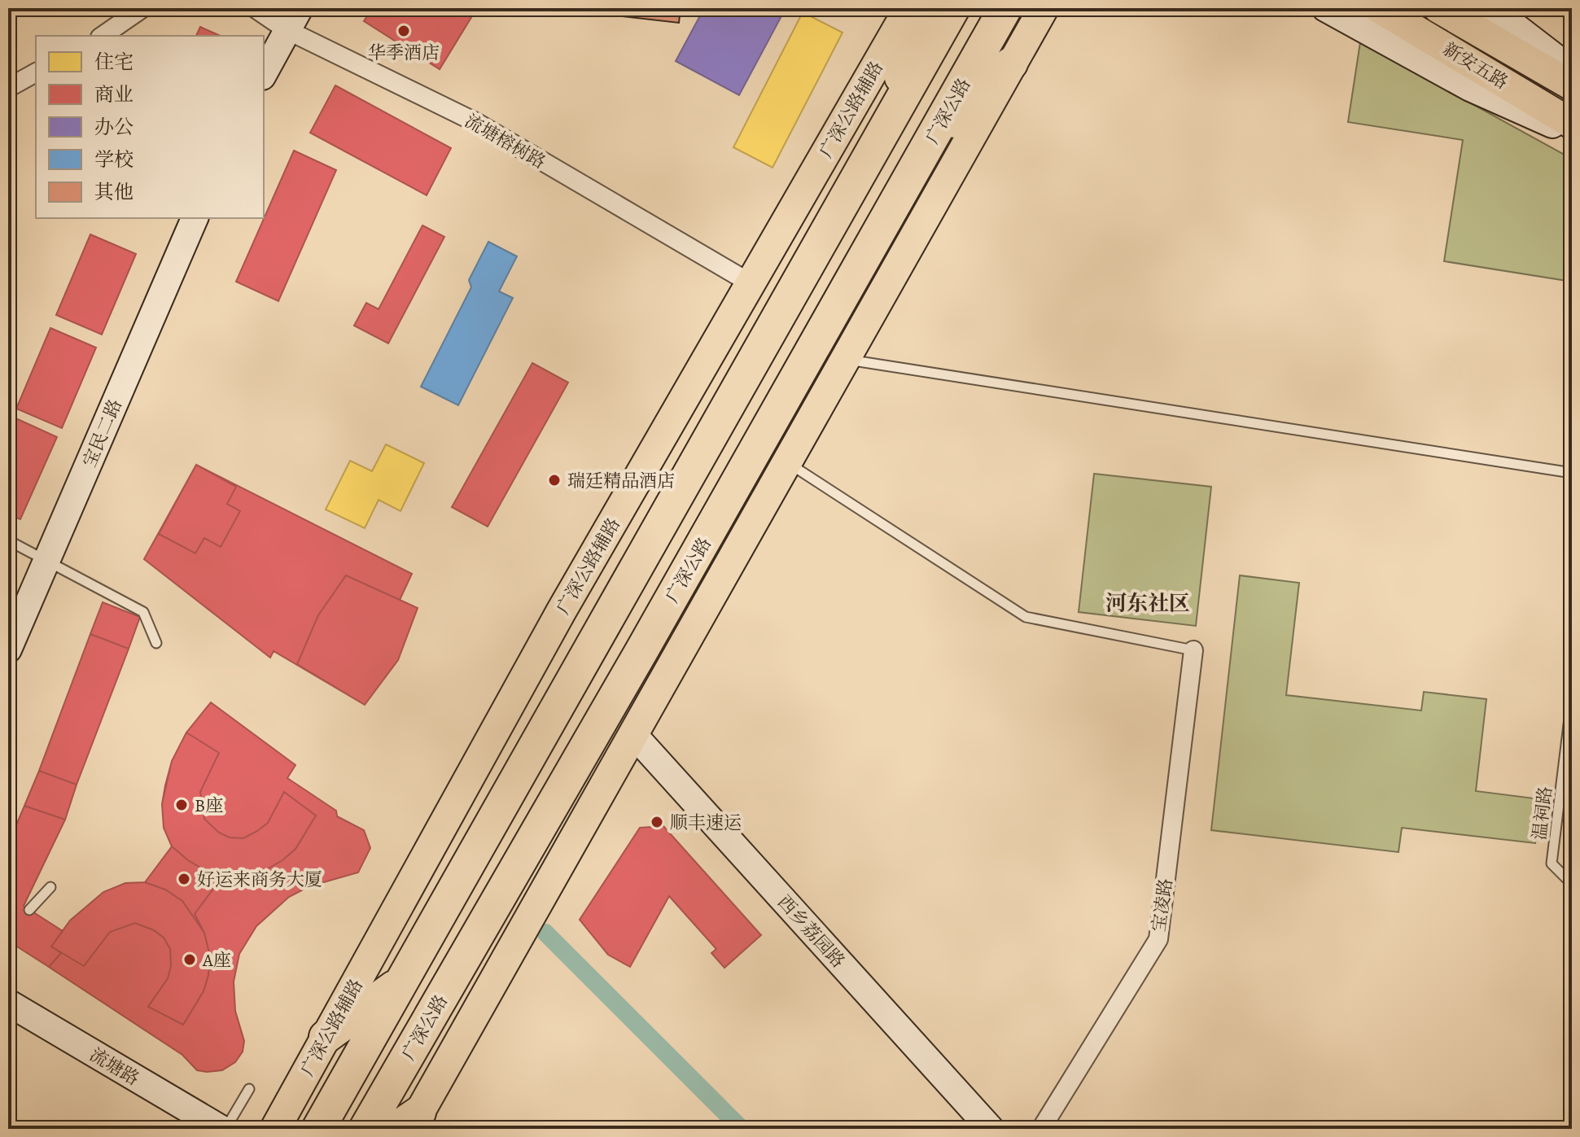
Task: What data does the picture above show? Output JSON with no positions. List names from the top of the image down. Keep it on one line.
{"streets":{"highway":["广深公路"],"main road":["新安五路","广深公路辅路"],"street":["流塘榕树路","宝民二路","宝凌路","西乡荔园路","流塘路"],"lane":["温祠路"]},"crossings":[["广深公路辅路","流塘榕树路"]],"districts":["河东社区"],"places":["华季酒店","瑞廷精品酒店","B座","顺丰速运","好运来商务大厦","A座"],"legend":["住宅","商业","办公","学校","其他"]}
